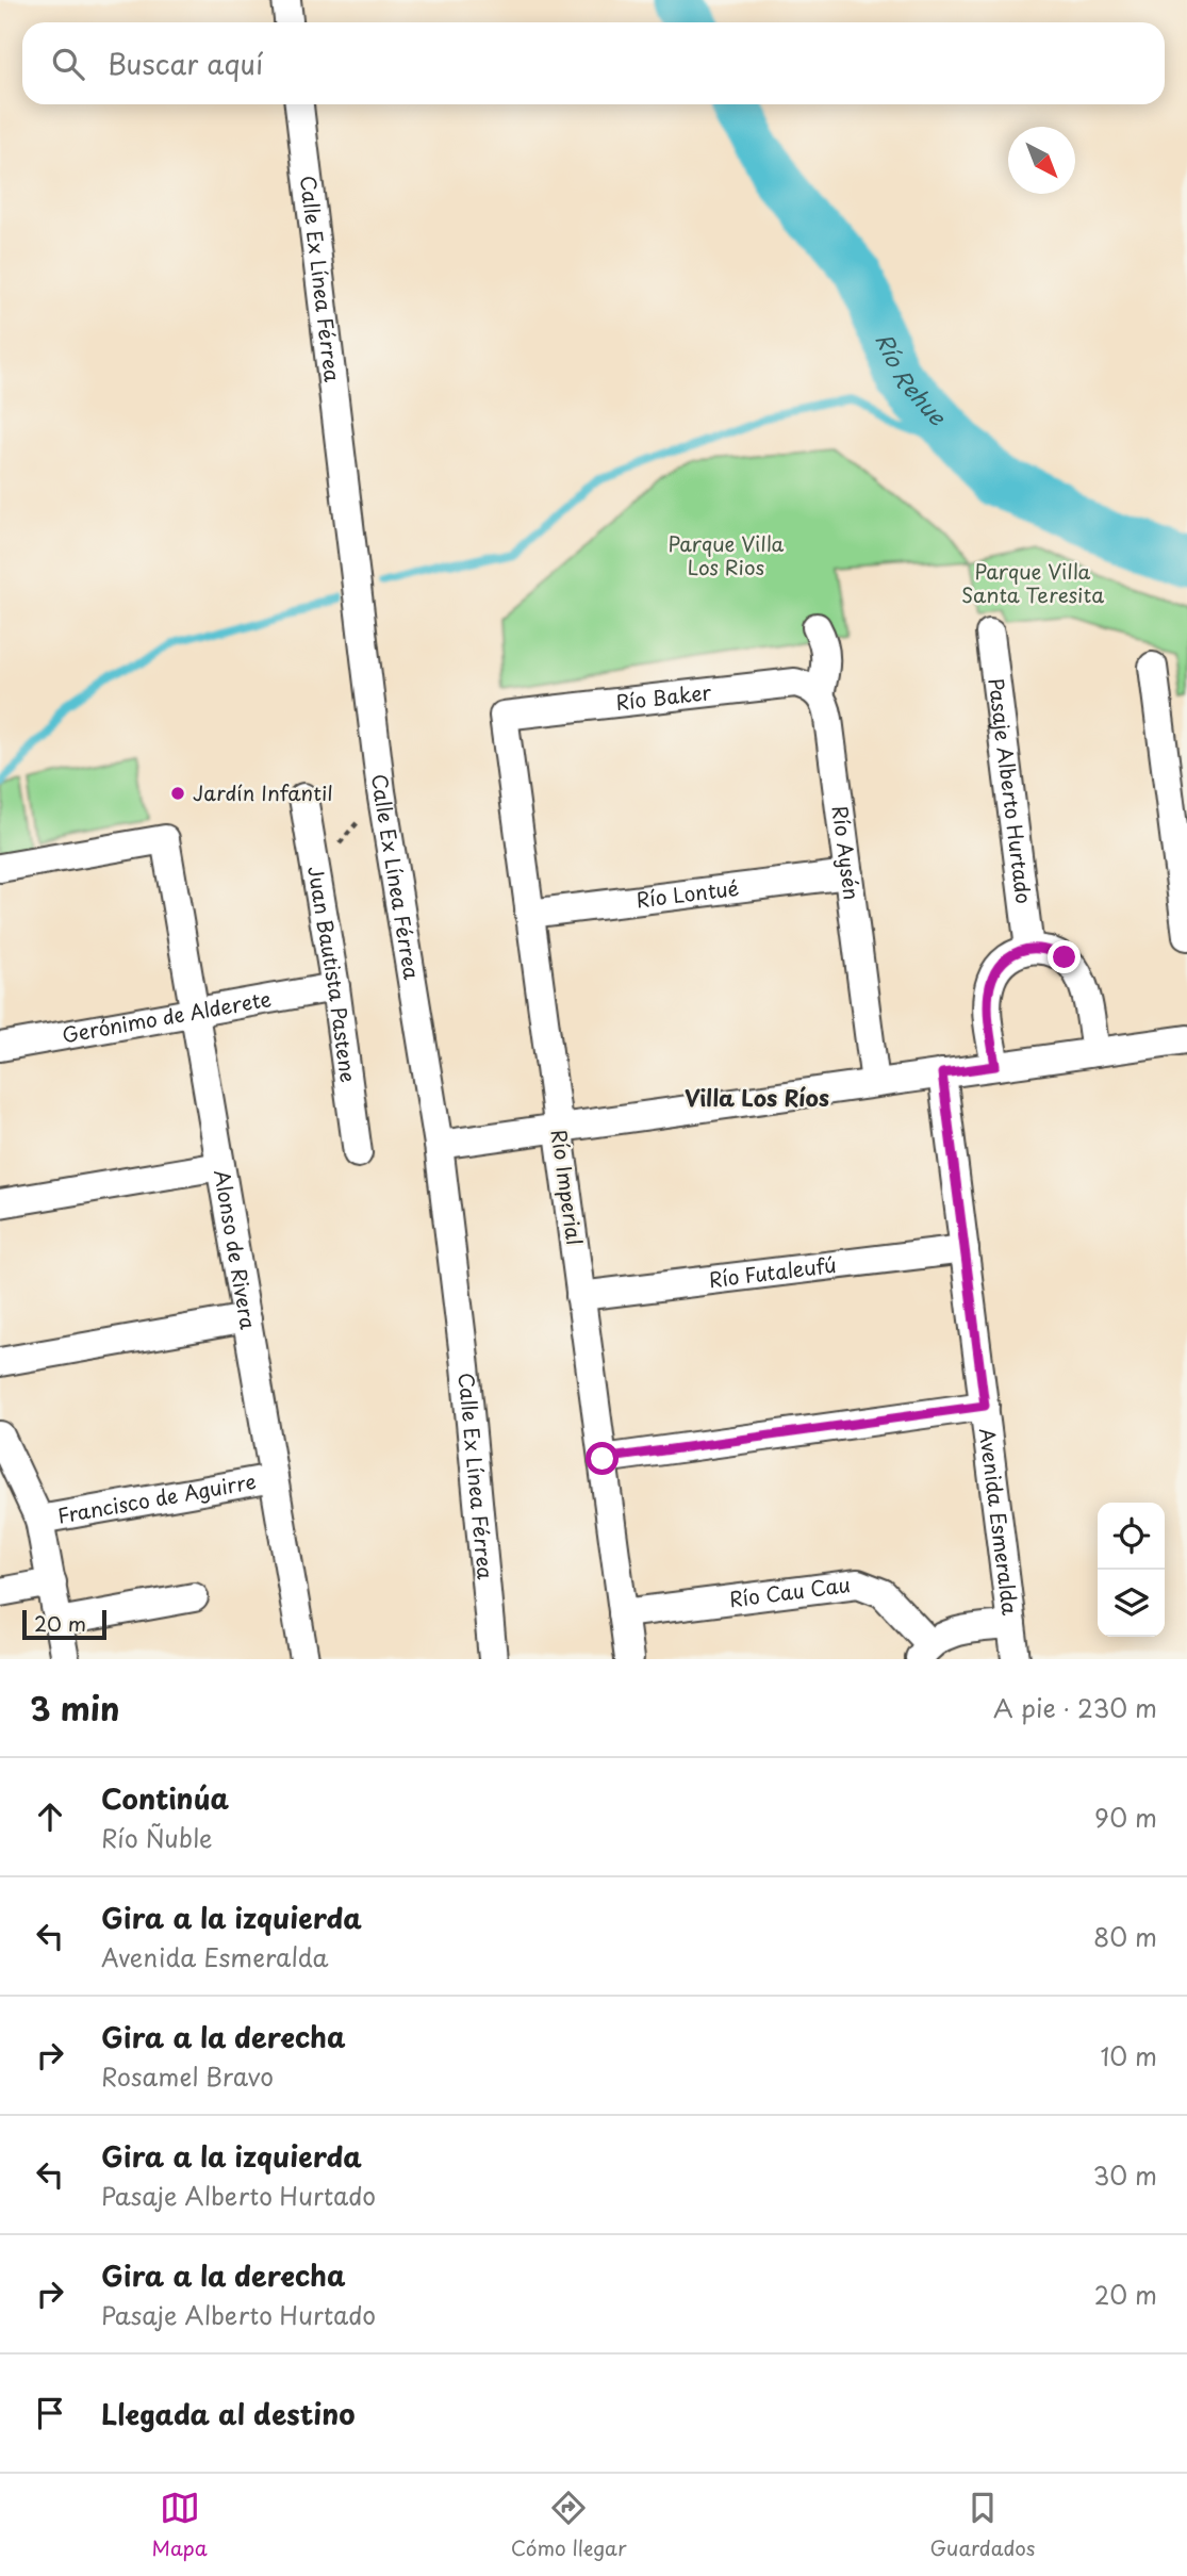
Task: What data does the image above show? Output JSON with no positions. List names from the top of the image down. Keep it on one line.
{"streets":{"street":["Calle Ex Línea Férrea","Río Baker","Pasaje Alberto Hurtado","Río Aysén","Río Lontué","Juan Bautista Pastene","Gerónimo de Alderete","Río Imperial","Alonso de Rivera","Río Futaleufú","Francisco de Aguirre","Avenida Esmeralda","Río Cau Cau"]},"crossings":[["Río Baker","Río Aysén"],["Río Baker","Río Imperial"],["Río Aysén","Río Lontué"],["Río Lontué","Río Imperial"],["Juan Bautista Pastene","Gerónimo de Alderete"],["Gerónimo de Alderete","Alonso de Rivera"],["Río Imperial","Río Futaleufú"],["Río Imperial","Río Cau Cau"],["Alonso de Rivera","Francisco de Aguirre"],["Río Futaleufú","Avenida Esmeralda"]],"districts":["Villa Los Ríos"],"water":["Río Rehue"],"parks":["Parque Villa Los Rios","Parque Villa Santa Teresita"],"places":["Jardín Infantil"],"scale_bar":"20 m","north":"bottom right","page":{"search":"Buscar aquí","scale":"20 m","heading":["3 min","A pie · 230 m"],"list":[["Continúa","Río Ñuble","90 m"],["Gira a la izquierda","Avenida Esmeralda","80 m"],["Gira a la derecha","Rosamel Bravo","10 m"],["Gira a la izquierda","Pasaje Alberto Hurtado","30 m"],["Gira a la derecha","Pasaje Alberto Hurtado","20 m"],"Llegada al destino"],"nav":["Mapa","Cómo llegar","Guardados"]}}
